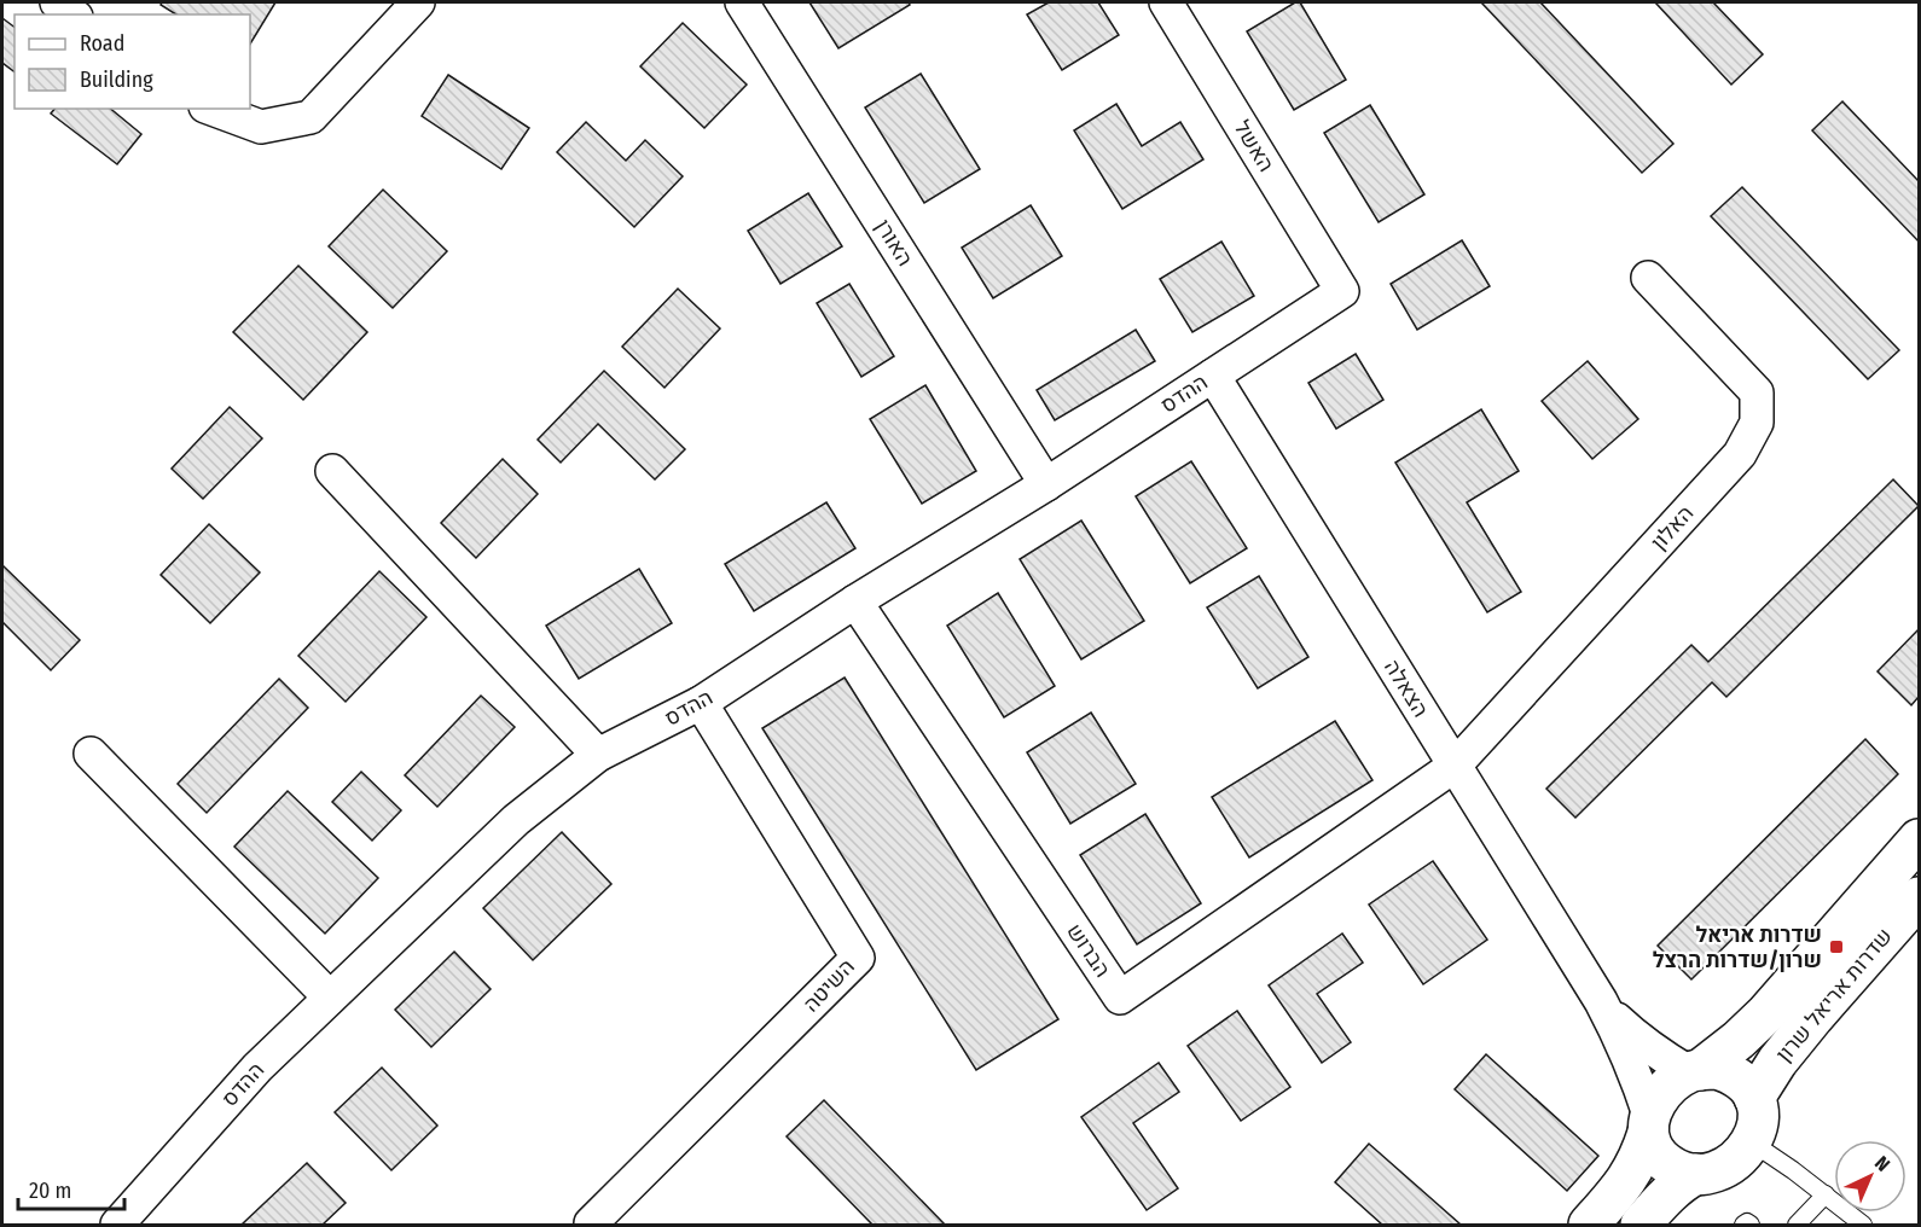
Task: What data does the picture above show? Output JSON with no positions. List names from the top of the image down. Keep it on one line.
{"streets":{"street":["האשל","האורן","ההדס","האלון","הצאלה","הברוש","השיטה","שדרות אריאל שרון"]},"crossings":[["האשל","ההדס"],["האורן","ההדס"],["ההדס","הצאלה"],["ההדס","הברוש"],["ההדס","השיטה"],["האלון","הצאלה"],["האלון","הברוש"],["הצאלה","הברוש"],["הצאלה","שדרות אריאל שרון"]],"places":{"transit":["שדרות אריאל שרון/שדרות הרצל"]},"legend":["Road","Building"],"scale_bar":"20 m","north":"top right"}
